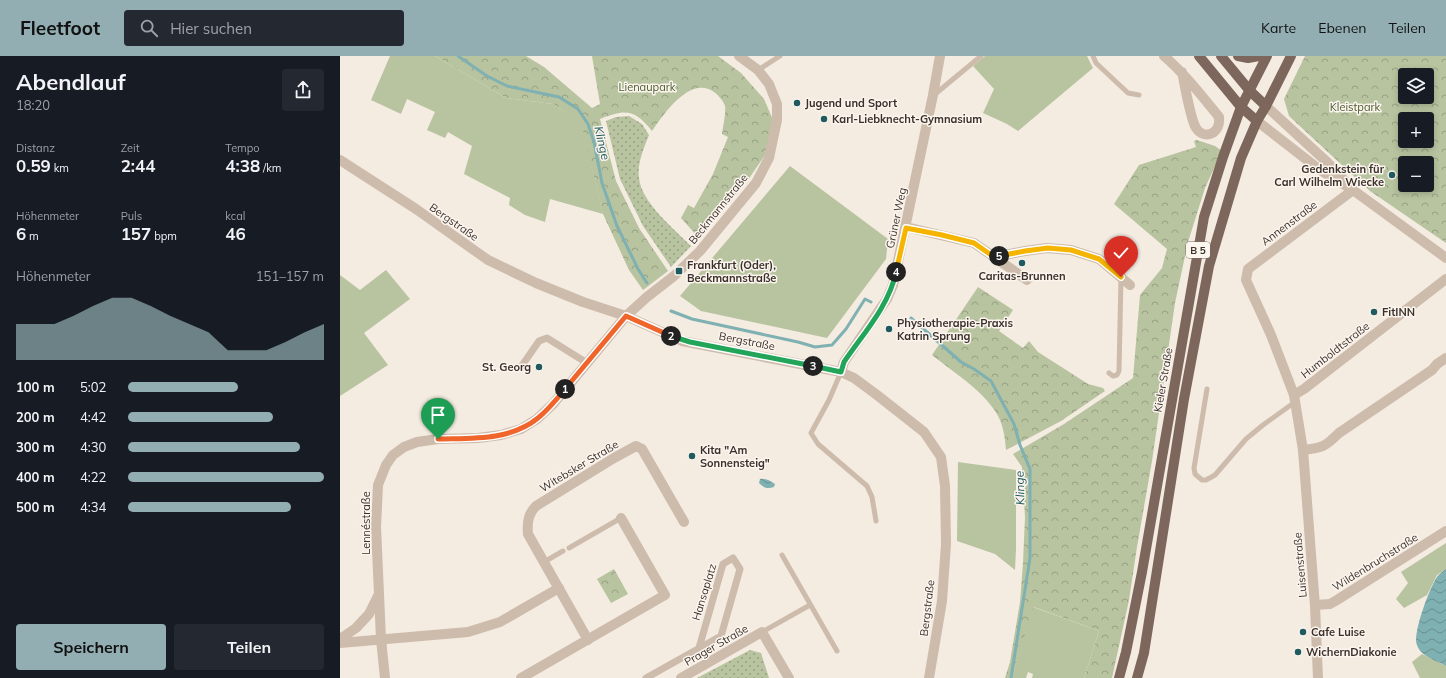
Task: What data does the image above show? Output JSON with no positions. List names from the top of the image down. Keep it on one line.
{"streets":{"main road":["B 5","Kieler Straße"],"street":["Beckmannstraße","Grüner Weg","Bergstraße","Annenstraße","Humboldtstraße","Witebsker Straße","Lennéstraße","Wildenbruchstraße","Luisenstraße","Hansaplatz","Prager Straße"]},"crossings":[["Beckmannstraße","Bergstraße"],["Beckmannstraße","Lennéstraße"],["Grüner Weg","Bergstraße"],["Bergstraße","Lennéstraße"],["Annenstraße","Luisenstraße"],["Humboldtstraße","Luisenstraße"],["Wildenbruchstraße","Luisenstraße"]],"water":["Klinge"],"parks":["Lienaupark","Kleistpark"],"places":{"other":["Jugend und Sport","Karl-Liebknecht-Gymnasium","Gedenkstein für Carl Wilhelm Wiecke","Caritas-Brunnen","FitINN","Physiotherapie-Praxis Katrin Sprung","St. Georg","Kita \"Am Sonnensteig\"","Cafe Luise","WichernDiakonie"],"transit":["Frankfurt (Oder), Beckmannstraße"]},"page":{"header":"Fleetfoot","search":"Hier suchen","nav":["Karte","Ebenen","Teilen"],"heading":["Abendlauf","18:20"],"map_buttons":["+","−"],"stats":[["Distanz","0.59 km"],["Zeit","2:44"],["Tempo","4:38 /km"],["Höhenmeter","6 m"],["Puls","157 bpm"],["kcal","46"]],"pins":["5","4","2","3","1"],"chart":["Höhenmeter","151–157 m"],"list":[{"name":"100 m","note":"5:02"},{"name":"200 m","note":"4:42"},{"name":"300 m","note":"4:30"},{"name":"400 m","note":"4:22"},{"name":"500 m","note":"4:34"}],"buttons":["Speichern","Teilen"]}}
